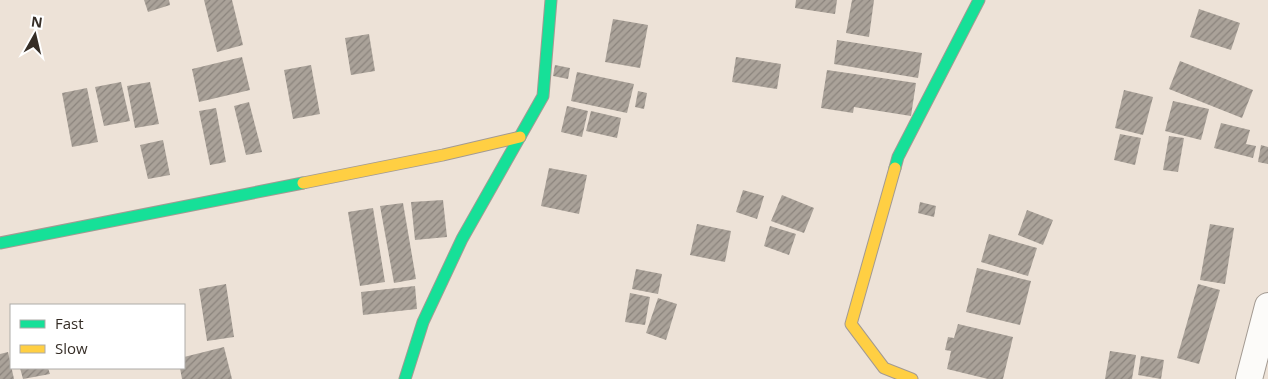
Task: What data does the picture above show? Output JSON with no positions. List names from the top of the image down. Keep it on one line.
{"legend":["Fast","Slow"],"north":"top"}
